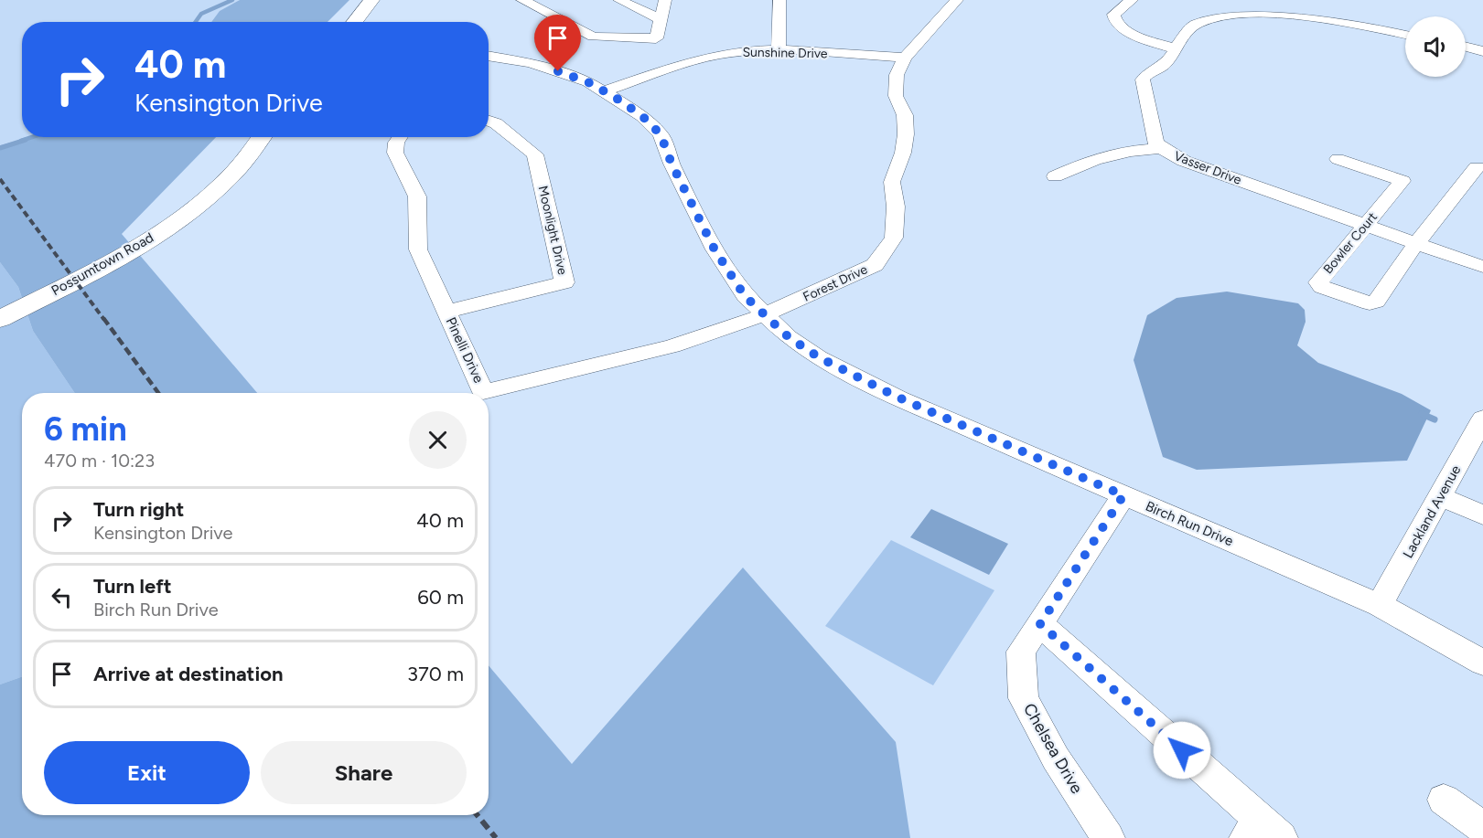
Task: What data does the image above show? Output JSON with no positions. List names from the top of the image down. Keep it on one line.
{"streets":{"main road":["Possumtown Road"],"street":["Sunshine Drive","Vasser Drive","Moonlight Drive","Bowler Court","Forest Drive","Pinelli Drive","Lackland Avenue","Birch Run Drive","Chelsea Drive"]},"crossings":[["Sunshine Drive","Forest Drive"],["Sunshine Drive","Birch Run Drive"],["Vasser Drive","Bowler Court"],["Moonlight Drive","Pinelli Drive"],["Forest Drive","Pinelli Drive"],["Forest Drive","Birch Run Drive"],["Pinelli Drive","Birch Run Drive"],["Lackland Avenue","Birch Run Drive"],["Birch Run Drive","Chelsea Drive"]],"page":{"turn":["40 m","Kensington Drive"],"heading":["6 min","470 m · 10:23"],"list":[{"name":"Turn right","note":"Kensington Drive","value":"40 m"},{"name":"Turn left","note":"Birch Run Drive","value":"60 m"},{"name":"Arrive at destination","value":"370 m"}],"buttons":["Exit","Share"]}}
